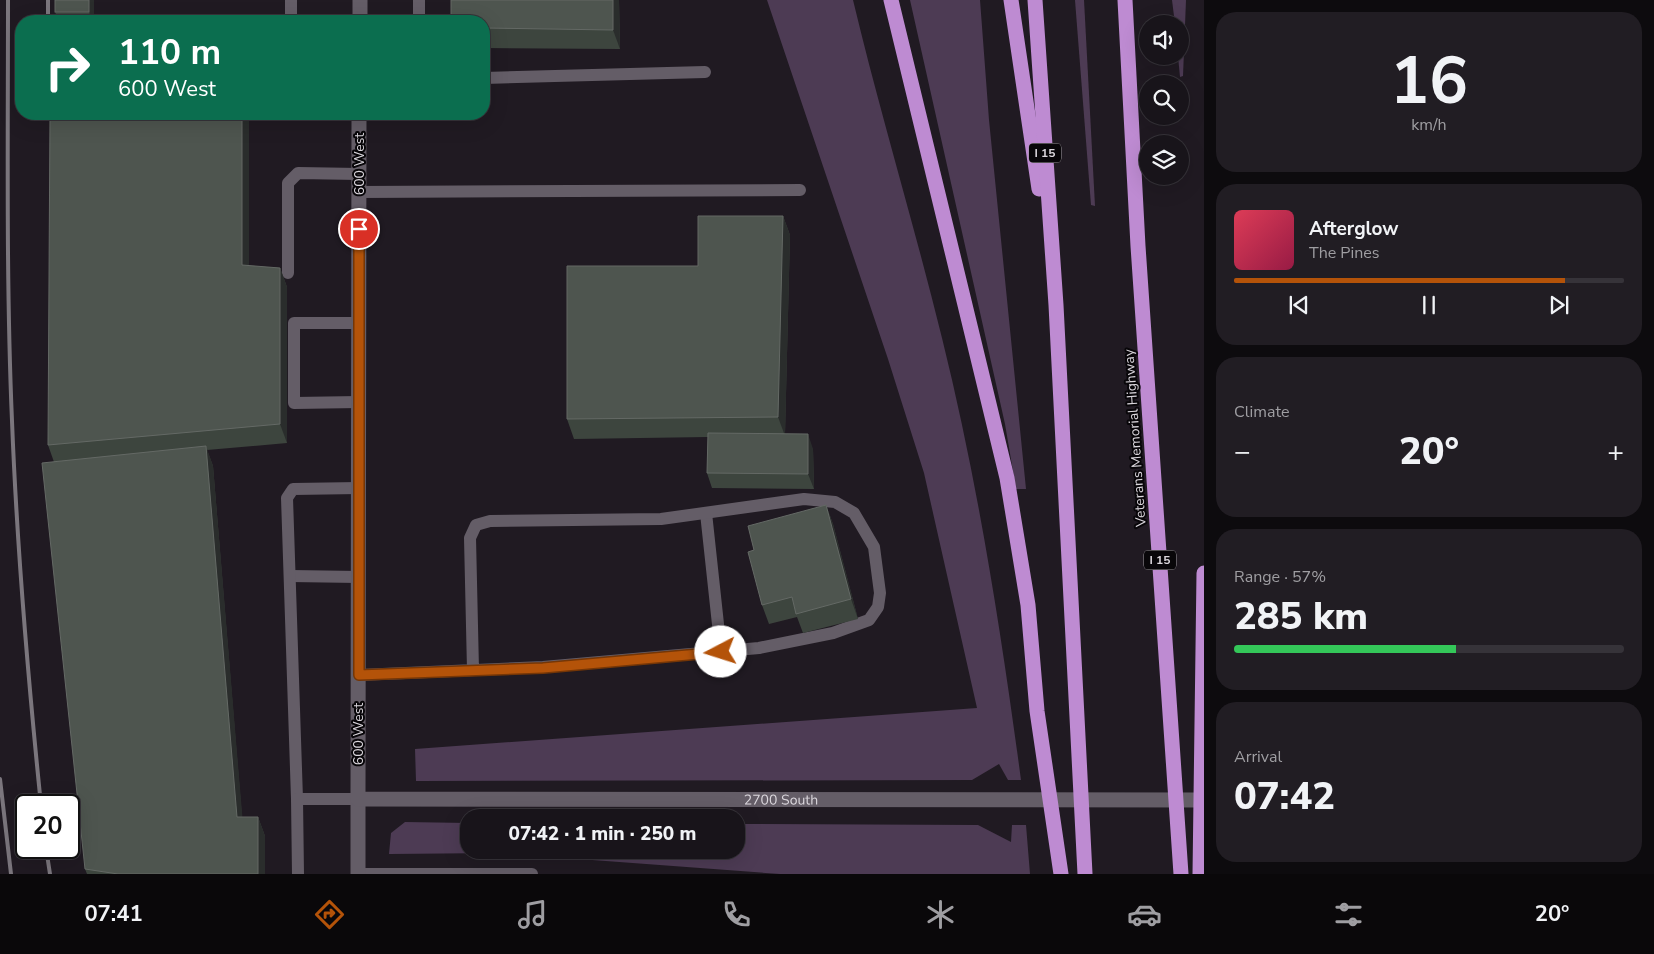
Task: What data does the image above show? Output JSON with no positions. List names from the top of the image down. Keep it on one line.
{"streets":{"highway":["I 15","Veterans Memorial Highway"],"street":["600 West","2700 South"]},"crossings":[["600 West","2700 South"]],"page":{"tile":[["16","km/h"],"Climate",["Range · 57%","285 km"],["Arrival","07:42"]],"turn":["110 m","600 West"],"song":["Afterglow","The Pines"],"heat":["−","20°","+"],"limit":"20","trip":"07:42 · 1 min · 250 m","tabs":["07:41","20°"]}}
